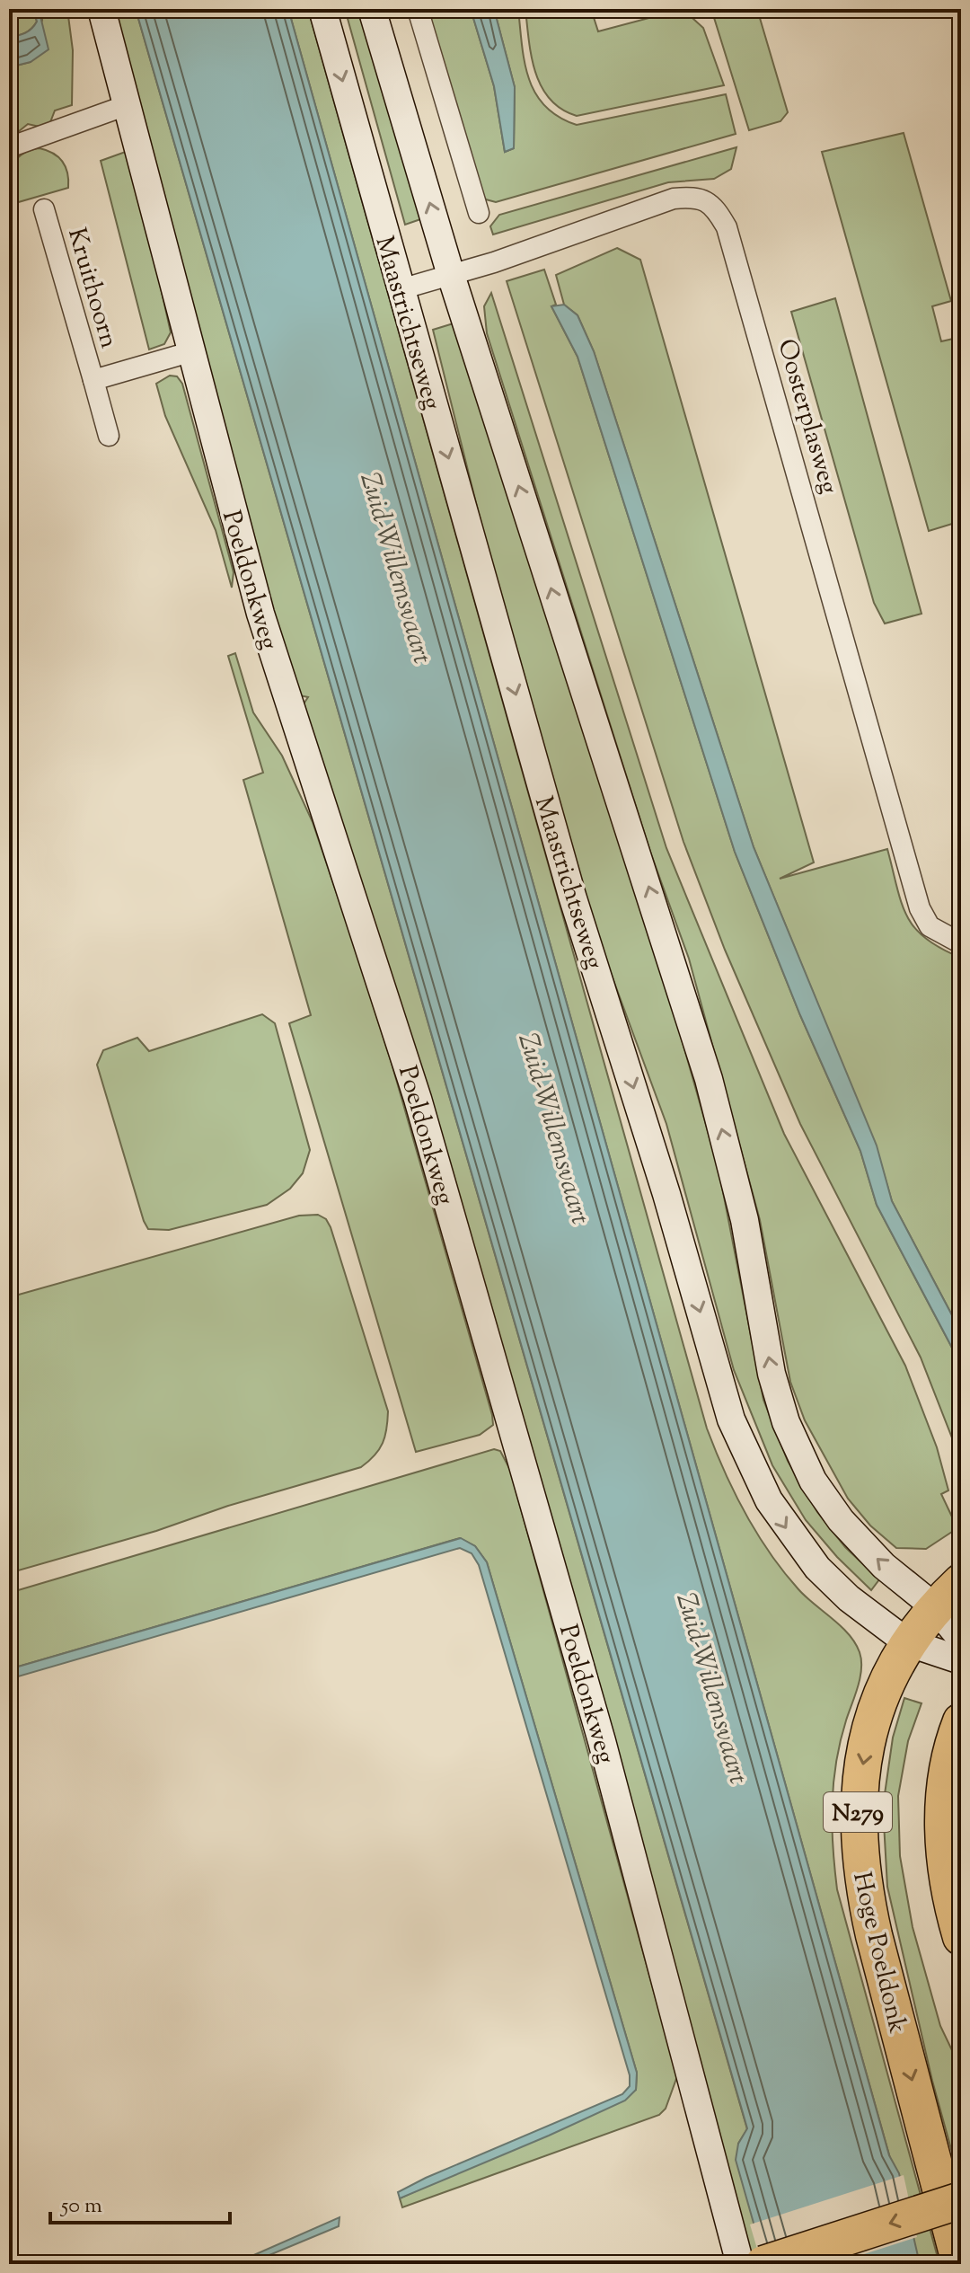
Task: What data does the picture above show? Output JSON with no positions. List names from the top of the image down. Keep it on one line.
{"streets":{"highway":["N279","Hoge Poeldonk"],"main road":["Maastrichtseweg","Poeldonkweg"],"street":["Kruithoorn","Oosterplasweg"]},"crossings":[["Kruithoorn","Poeldonkweg"],["Maastrichtseweg","Oosterplasweg"],["Maastrichtseweg","Hoge Poeldonk"]],"water":["Zuid-Willemsvaart"],"scale_bar":"50 m"}
